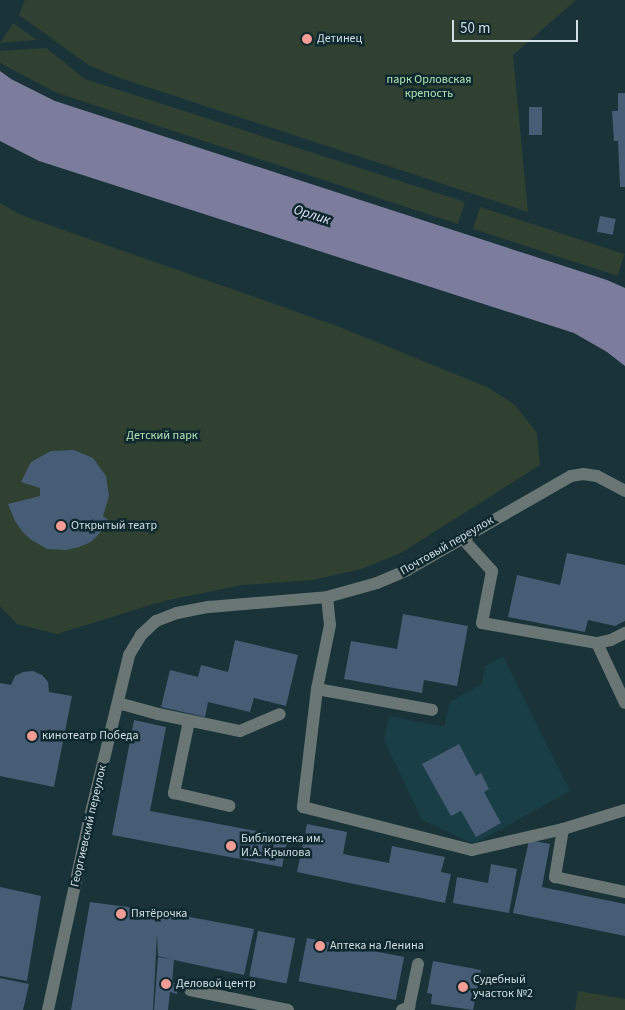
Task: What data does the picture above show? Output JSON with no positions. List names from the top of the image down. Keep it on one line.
{"streets":{"street":["Почтовый переулок","Георгиевский переулок"]},"crossings":[["Почтовый переулок","Георгиевский переулок"]],"water":["Орлик"],"parks":["парк Орловская крепость","Детский парк"],"places":["Детинец","Открытый театр","кинотеатр Победа","Библиотека им. И.А. Крылова","Пятёрочка","Аптека на Ленина","Деловой центр","Судебный участок №2"],"scale_bar":"50 m"}
